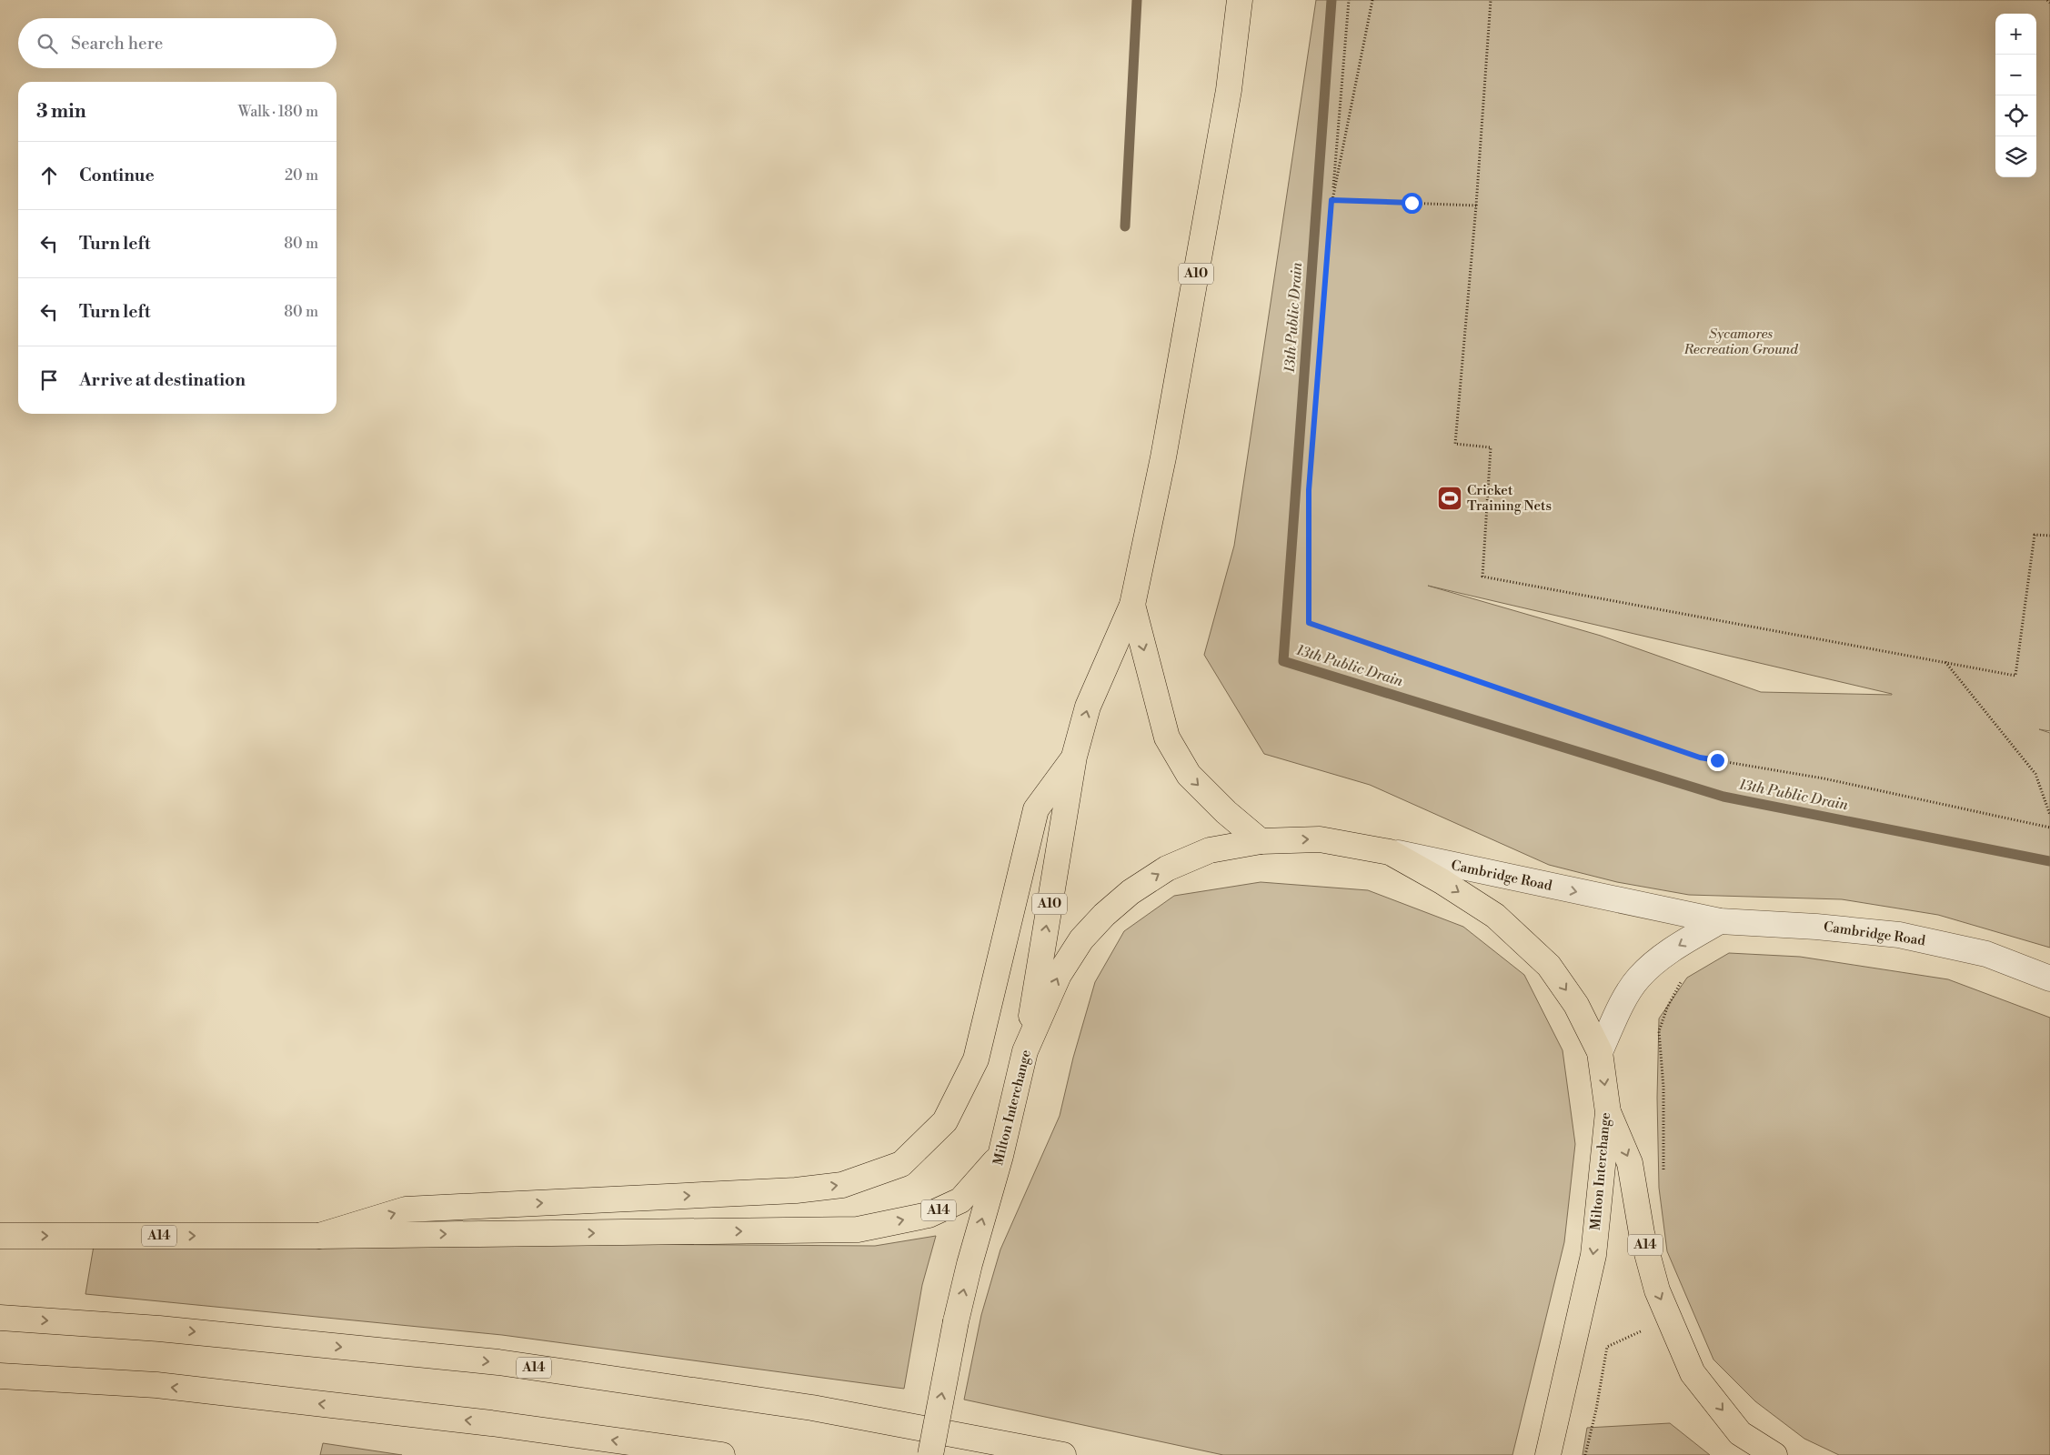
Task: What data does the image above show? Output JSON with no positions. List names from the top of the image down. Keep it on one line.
{"streets":{"highway":["A10","Milton Interchange","A14"],"street":["Cambridge Road"]},"crossings":[["A10","Milton Interchange"],["A10","A14"],["Cambridge Road","Milton Interchange"],["Milton Interchange","A14"]],"one_way":["Cambridge Road"],"water":["13th Public Drain"],"parks":["Sycamores Recreation Ground"],"places":{"sports":["Cricket Training Nets"]},"page":{"map_buttons":["+","−"],"search":"Search here","heading":["3 min","Walk · 180 m"],"list":[["Continue","20 m"],["Turn left","80 m"],["Turn left","80 m"],"Arrive at destination"]}}
